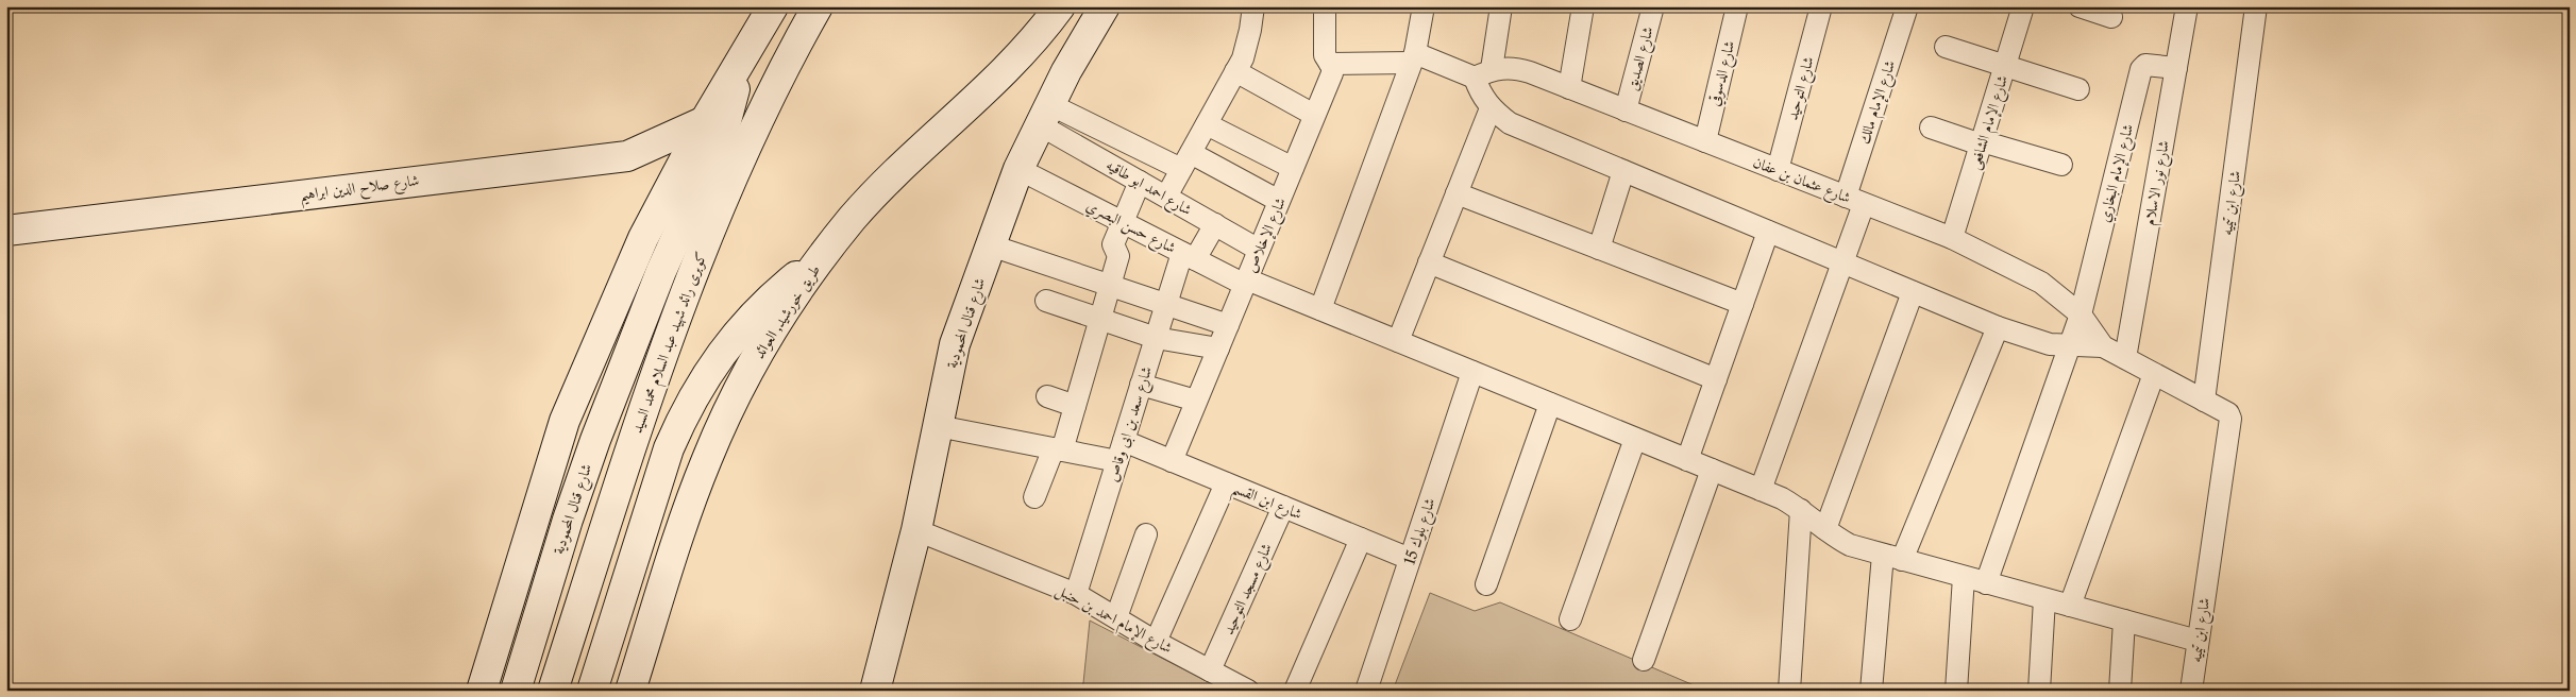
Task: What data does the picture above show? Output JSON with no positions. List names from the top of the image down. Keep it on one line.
{"streets":{"main road":["شارع صلاح الدين ابراهيم","طريق خورشيد, العوائد","شارع قنال المحمودية","كوبرى رائد شهيد عبد السلام محمد السيد"],"street":["شارع الصديق","شارع الدسوقي","شارع التوحيد","شارع الإمام مالك","شارع الإمام الشافعى","شارع الإمام البخاري","شارع عثمان بن عفان","شارع نور الاسلام","شارع احمد ابو طاقيه","شارع ابن تيميه","شارع حسن البصري","شارع الإخلاص","شارع سعد بن ابى وقاص","شارع ابن القسم","شارع بلوك 15","شارع مسجد التوحيد","شارع الإمام احمد بن حنبل"]},"crossings":[["شارع الصديق","شارع عثمان بن عفان"],["شارع الدسوقي","شارع عثمان بن عفان"],["شارع التوحيد","شارع عثمان بن عفان"],["شارع الإمام مالك","شارع عثمان بن عفان"],["شارع الإمام مالك","شارع حسن البصري"],["شارع الإمام الشافعى","شارع عثمان بن عفان"],["شارع الإمام البخاري","شارع عثمان بن عفان"],["شارع الإمام البخاري","شارع نور الاسلام"],["شارع عثمان بن عفان","شارع نور الاسلام"],["شارع عثمان بن عفان","شارع ابن تيميه"],["شارع احمد ابو طاقيه","شارع الإخلاص"],["شارع احمد ابو طاقيه","شارع قنال المحمودية"],["شارع احمد ابو طاقيه","شارع سعد بن ابى وقاص"],["شارع ابن تيميه","شارع حسن البصري"],["شارع حسن البصري","شارع الإخلاص"],["شارع حسن البصري","شارع قنال المحمودية"],["شارع حسن البصري","شارع سعد بن ابى وقاص"],["شارع حسن البصري","شارع بلوك 15"],["شارع الإخلاص","شارع ابن القسم"],["شارع قنال المحمودية","شارع ابن القسم"],["شارع قنال المحمودية","شارع الإمام احمد بن حنبل"],["شارع سعد بن ابى وقاص","شارع ابن القسم"],["شارع سعد بن ابى وقاص","شارع الإمام احمد بن حنبل"],["شارع ابن القسم","شارع بلوك 15"],["شارع ابن القسم","شارع مسجد التوحيد"],["شارع مسجد التوحيد","شارع الإمام احمد بن حنبل"]]}
